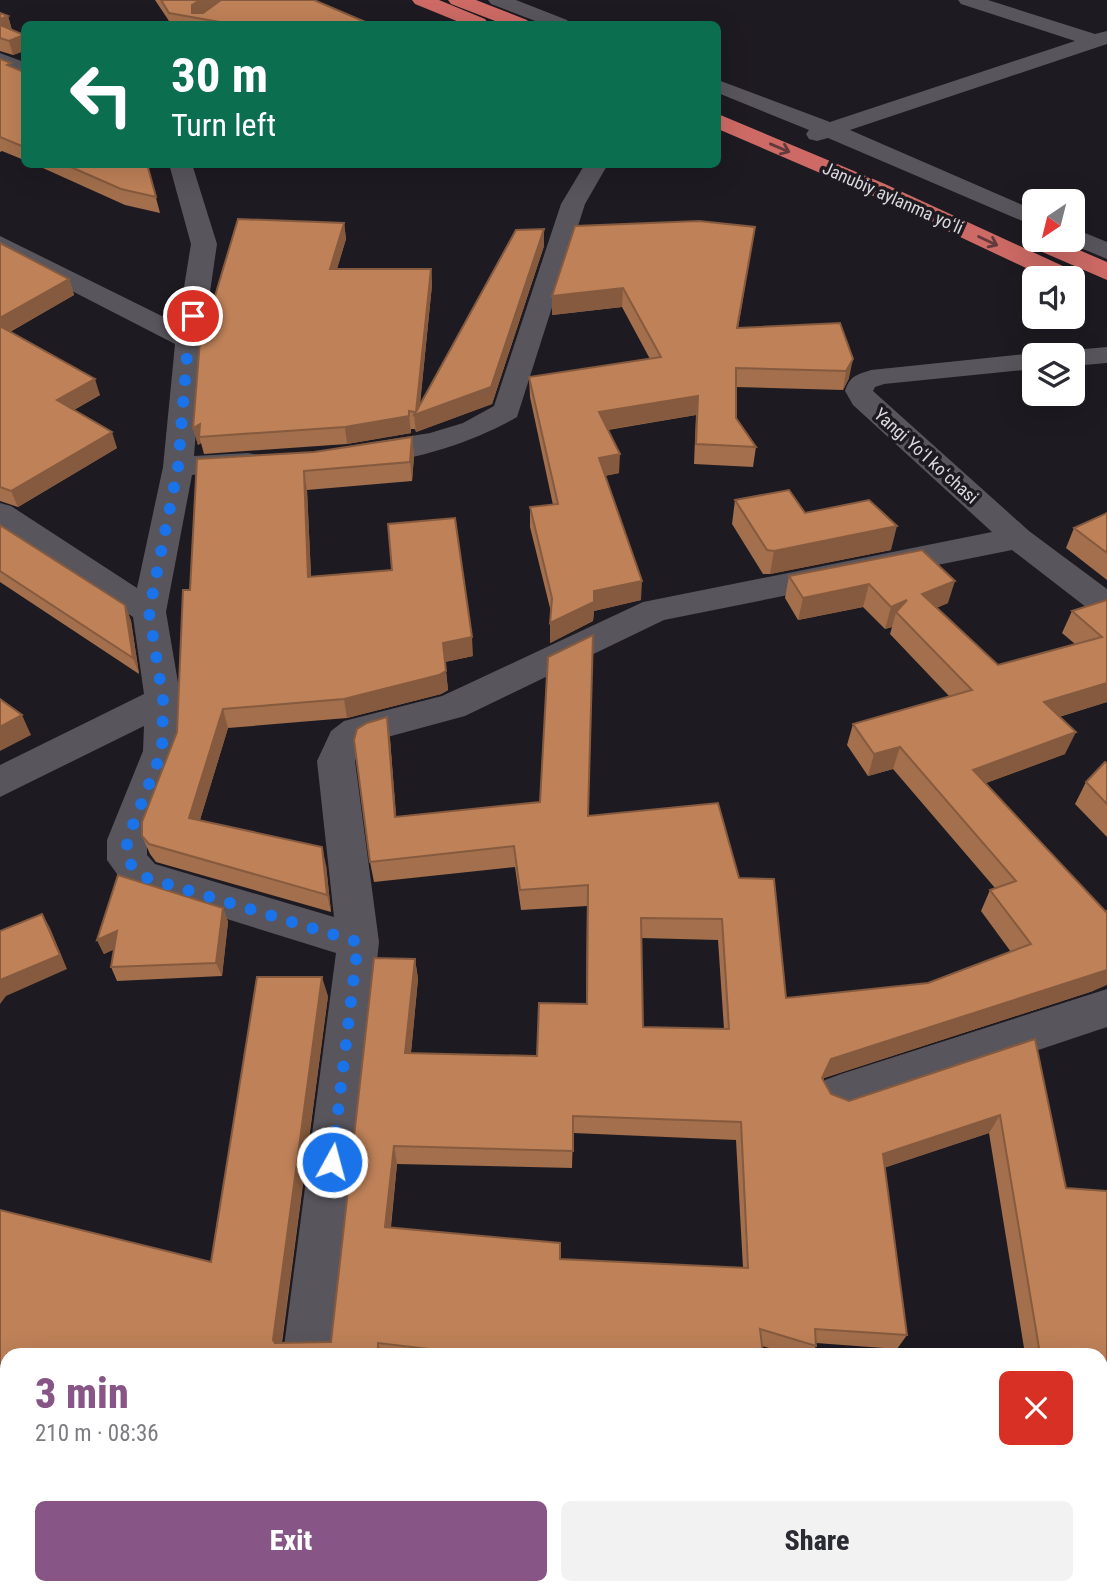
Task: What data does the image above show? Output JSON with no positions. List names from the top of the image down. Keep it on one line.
{"streets":{"highway":["Janubiy aylanma yoʻli"],"street":["Yangi Yoʻl koʻchasi"]},"north":"bottom left","page":{"turn":["30 m","Turn left"],"heading":["3 min","210 m · 08:36"],"buttons":["Exit","Share"]}}
